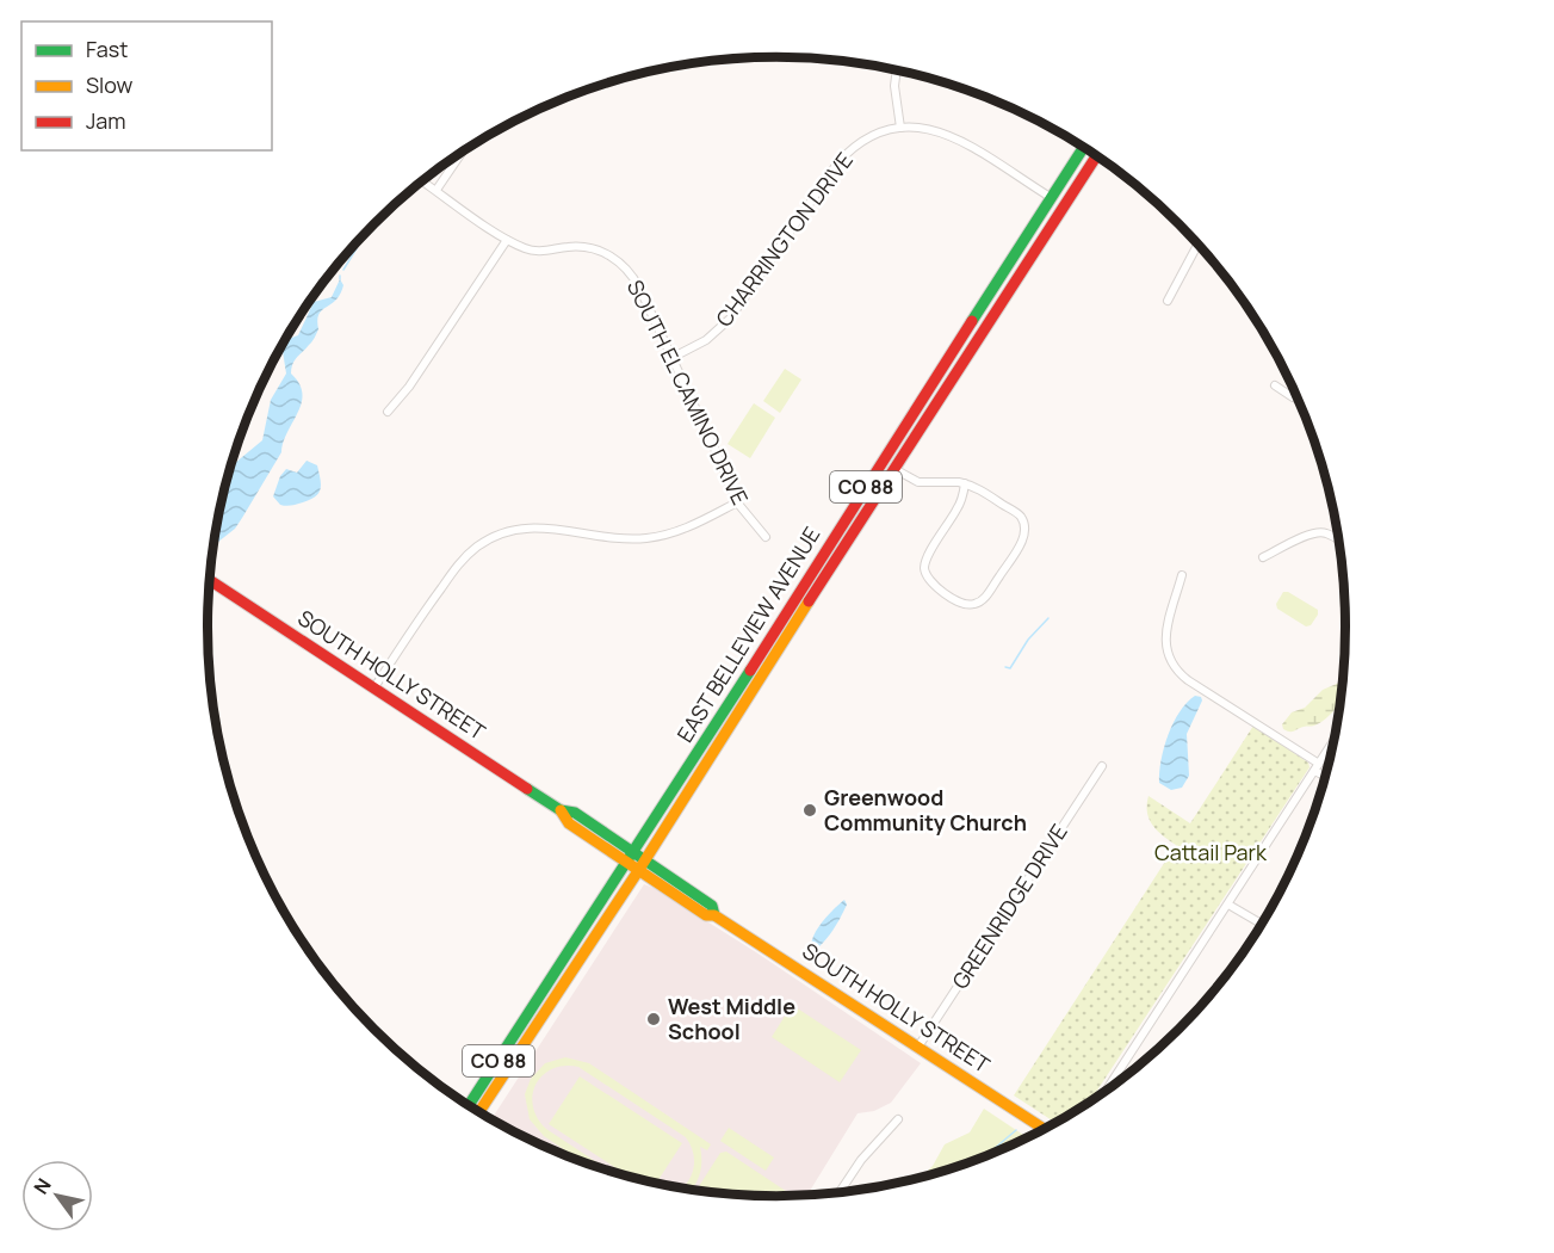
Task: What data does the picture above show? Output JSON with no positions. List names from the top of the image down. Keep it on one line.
{"streets":{"main road":["CO 88","EAST BELLEVIEW AVENUE","SOUTH HOLLY STREET"],"street":["CHARRINGTON DRIVE","SOUTH EL CAMINO DRIVE","GREENRIDGE DRIVE"]},"crossings":[["CHARRINGTON DRIVE","SOUTH EL CAMINO DRIVE"],["CHARRINGTON DRIVE","EAST BELLEVIEW AVENUE"],["EAST BELLEVIEW AVENUE","SOUTH HOLLY STREET"],["SOUTH HOLLY STREET","GREENRIDGE DRIVE"]],"parks":["Cattail Park"],"places":["Greenwood Community Church","West Middle School"],"legend":["Fast","Slow","Jam"],"north":"top left"}
